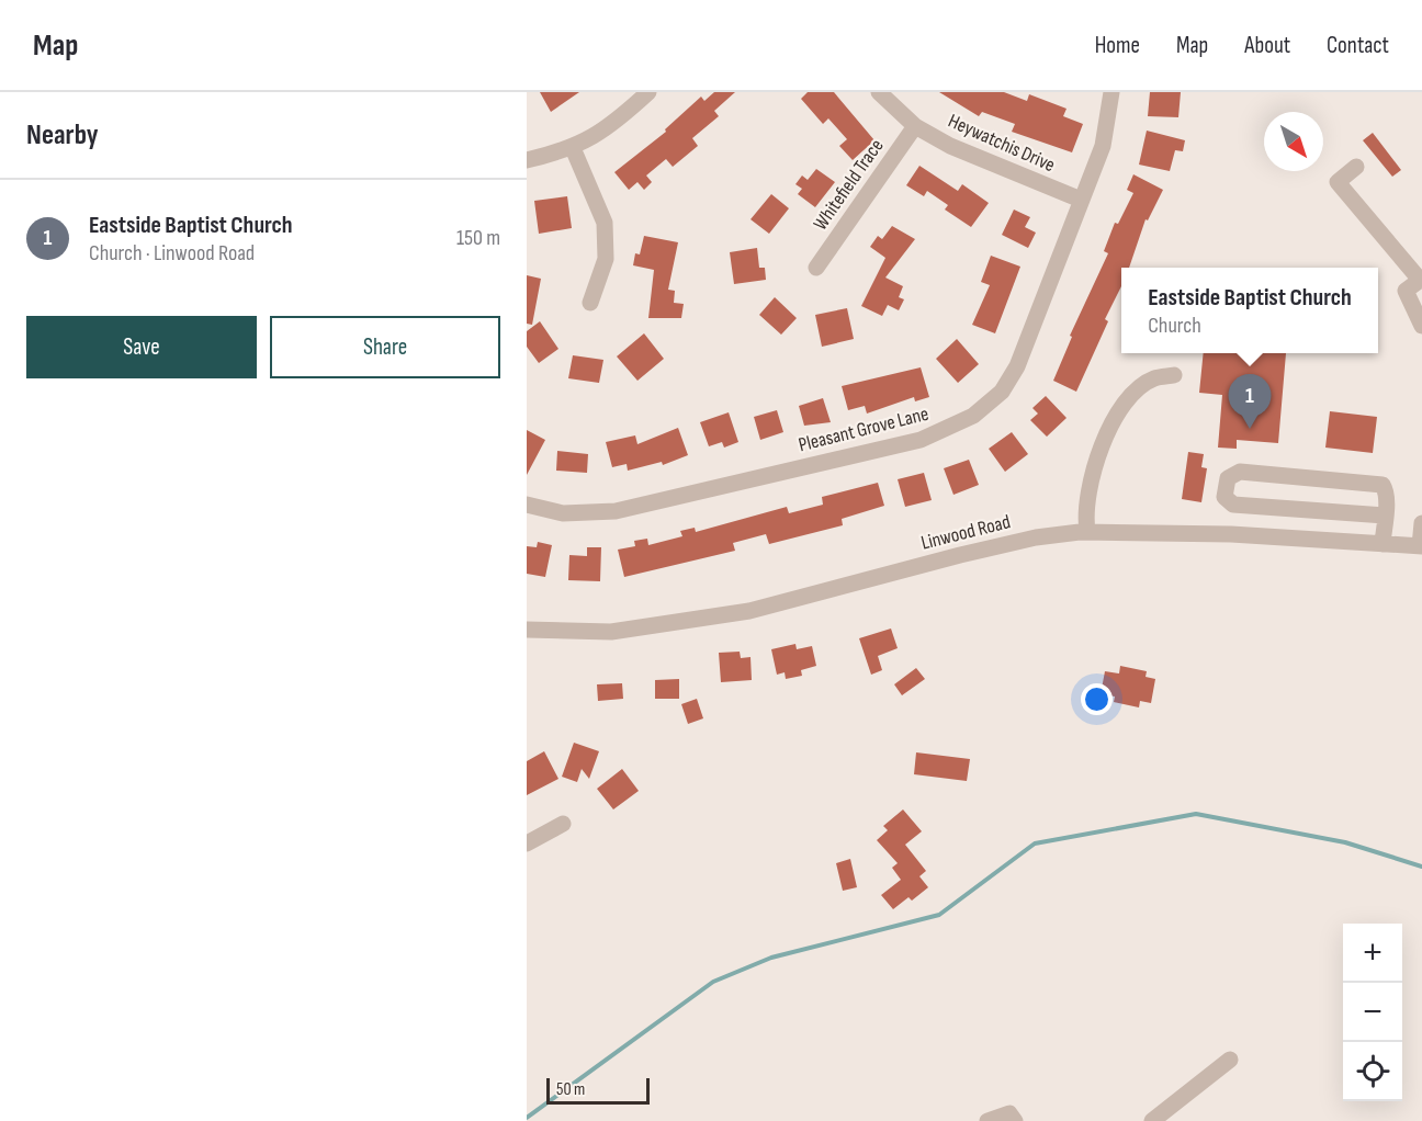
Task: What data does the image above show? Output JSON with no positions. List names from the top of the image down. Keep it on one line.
{"streets":{"street":["Heywatchis Drive","Whitefield Trace","Pleasant Grove Lane","Linwood Road"]},"crossings":[["Heywatchis Drive","Whitefield Trace"],["Heywatchis Drive","Pleasant Grove Lane"]],"scale_bar":"50 m","north":"bottom right","page":{"header":"Map","nav":["Home","Map","About","Contact"],"heading":"Nearby","list":[{"mark":"1","name":"Eastside Baptist Church","note":"Church · Linwood Road","value":"150 m"}],"popup":["Eastside Baptist Church","Church"],"buttons":["Save","Share"],"pins":"1","map_buttons":["+","−"],"scale":"50 m"}}
